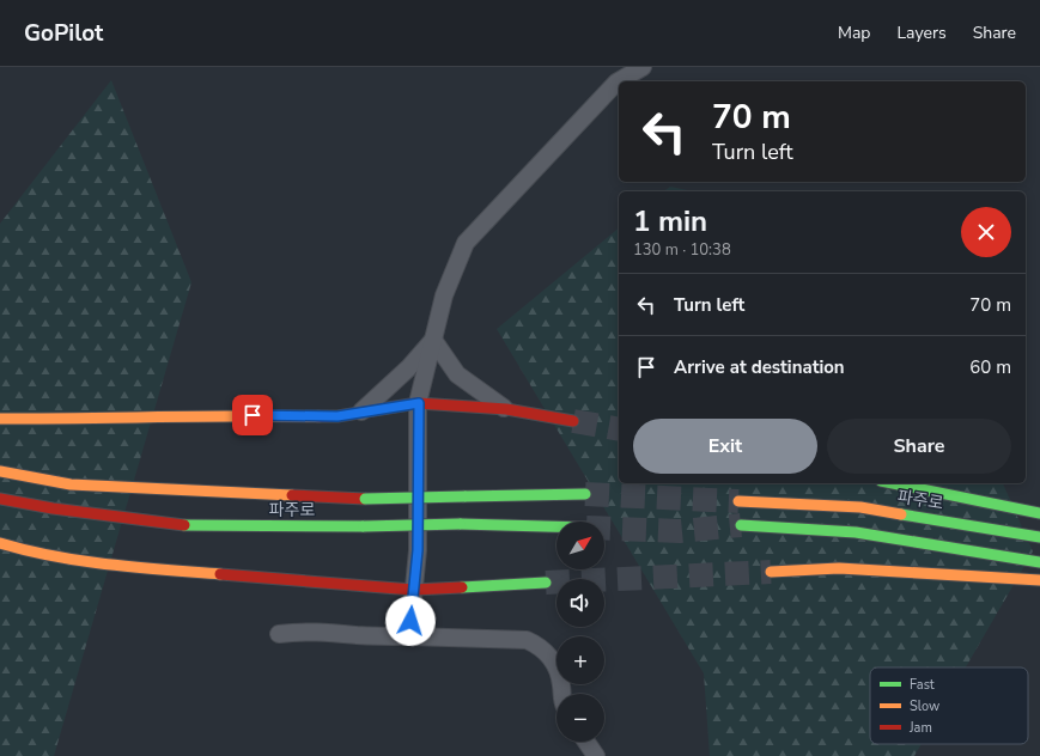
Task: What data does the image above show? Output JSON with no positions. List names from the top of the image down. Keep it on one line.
{"streets":{"main road":["파주로"]},"legend":["Fast","Slow","Jam"],"north":"top right","page":{"header":"GoPilot","nav":["Map","Layers","Share"],"turn":["70 m","Turn left"],"heading":["1 min","130 m · 10:38"],"list":[{"name":"Turn left","value":"70 m"},{"name":"Arrive at destination","value":"60 m"}],"buttons":["Exit","Share"],"map_buttons":["+","−"]}}
